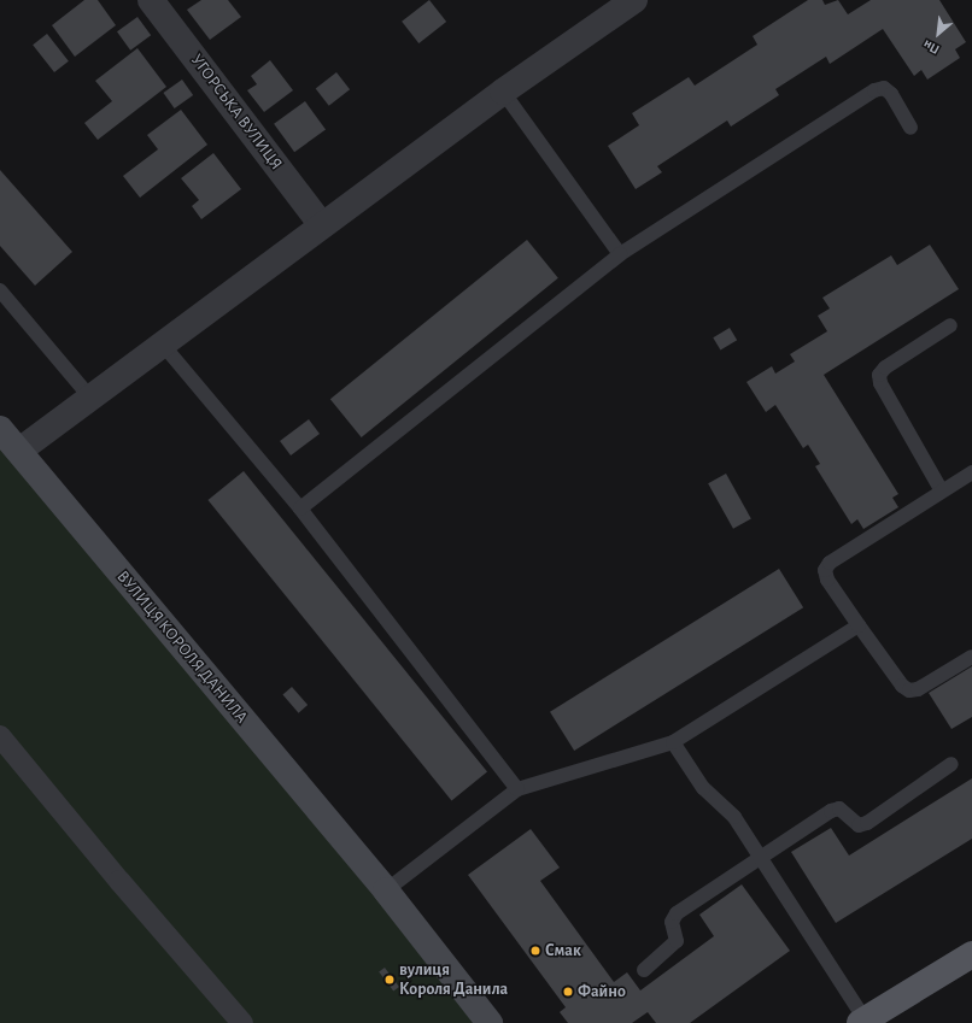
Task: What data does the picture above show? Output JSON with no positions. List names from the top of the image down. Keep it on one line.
{"streets":{"main road":["ВУЛИЦЯ КОРОЛЯ ДАНИЛА"],"street":["УГОРСЬКА ВУЛИЦЯ"]},"places":["Смак","вулиця Короля Данила","Файно"],"north":"bottom left"}
